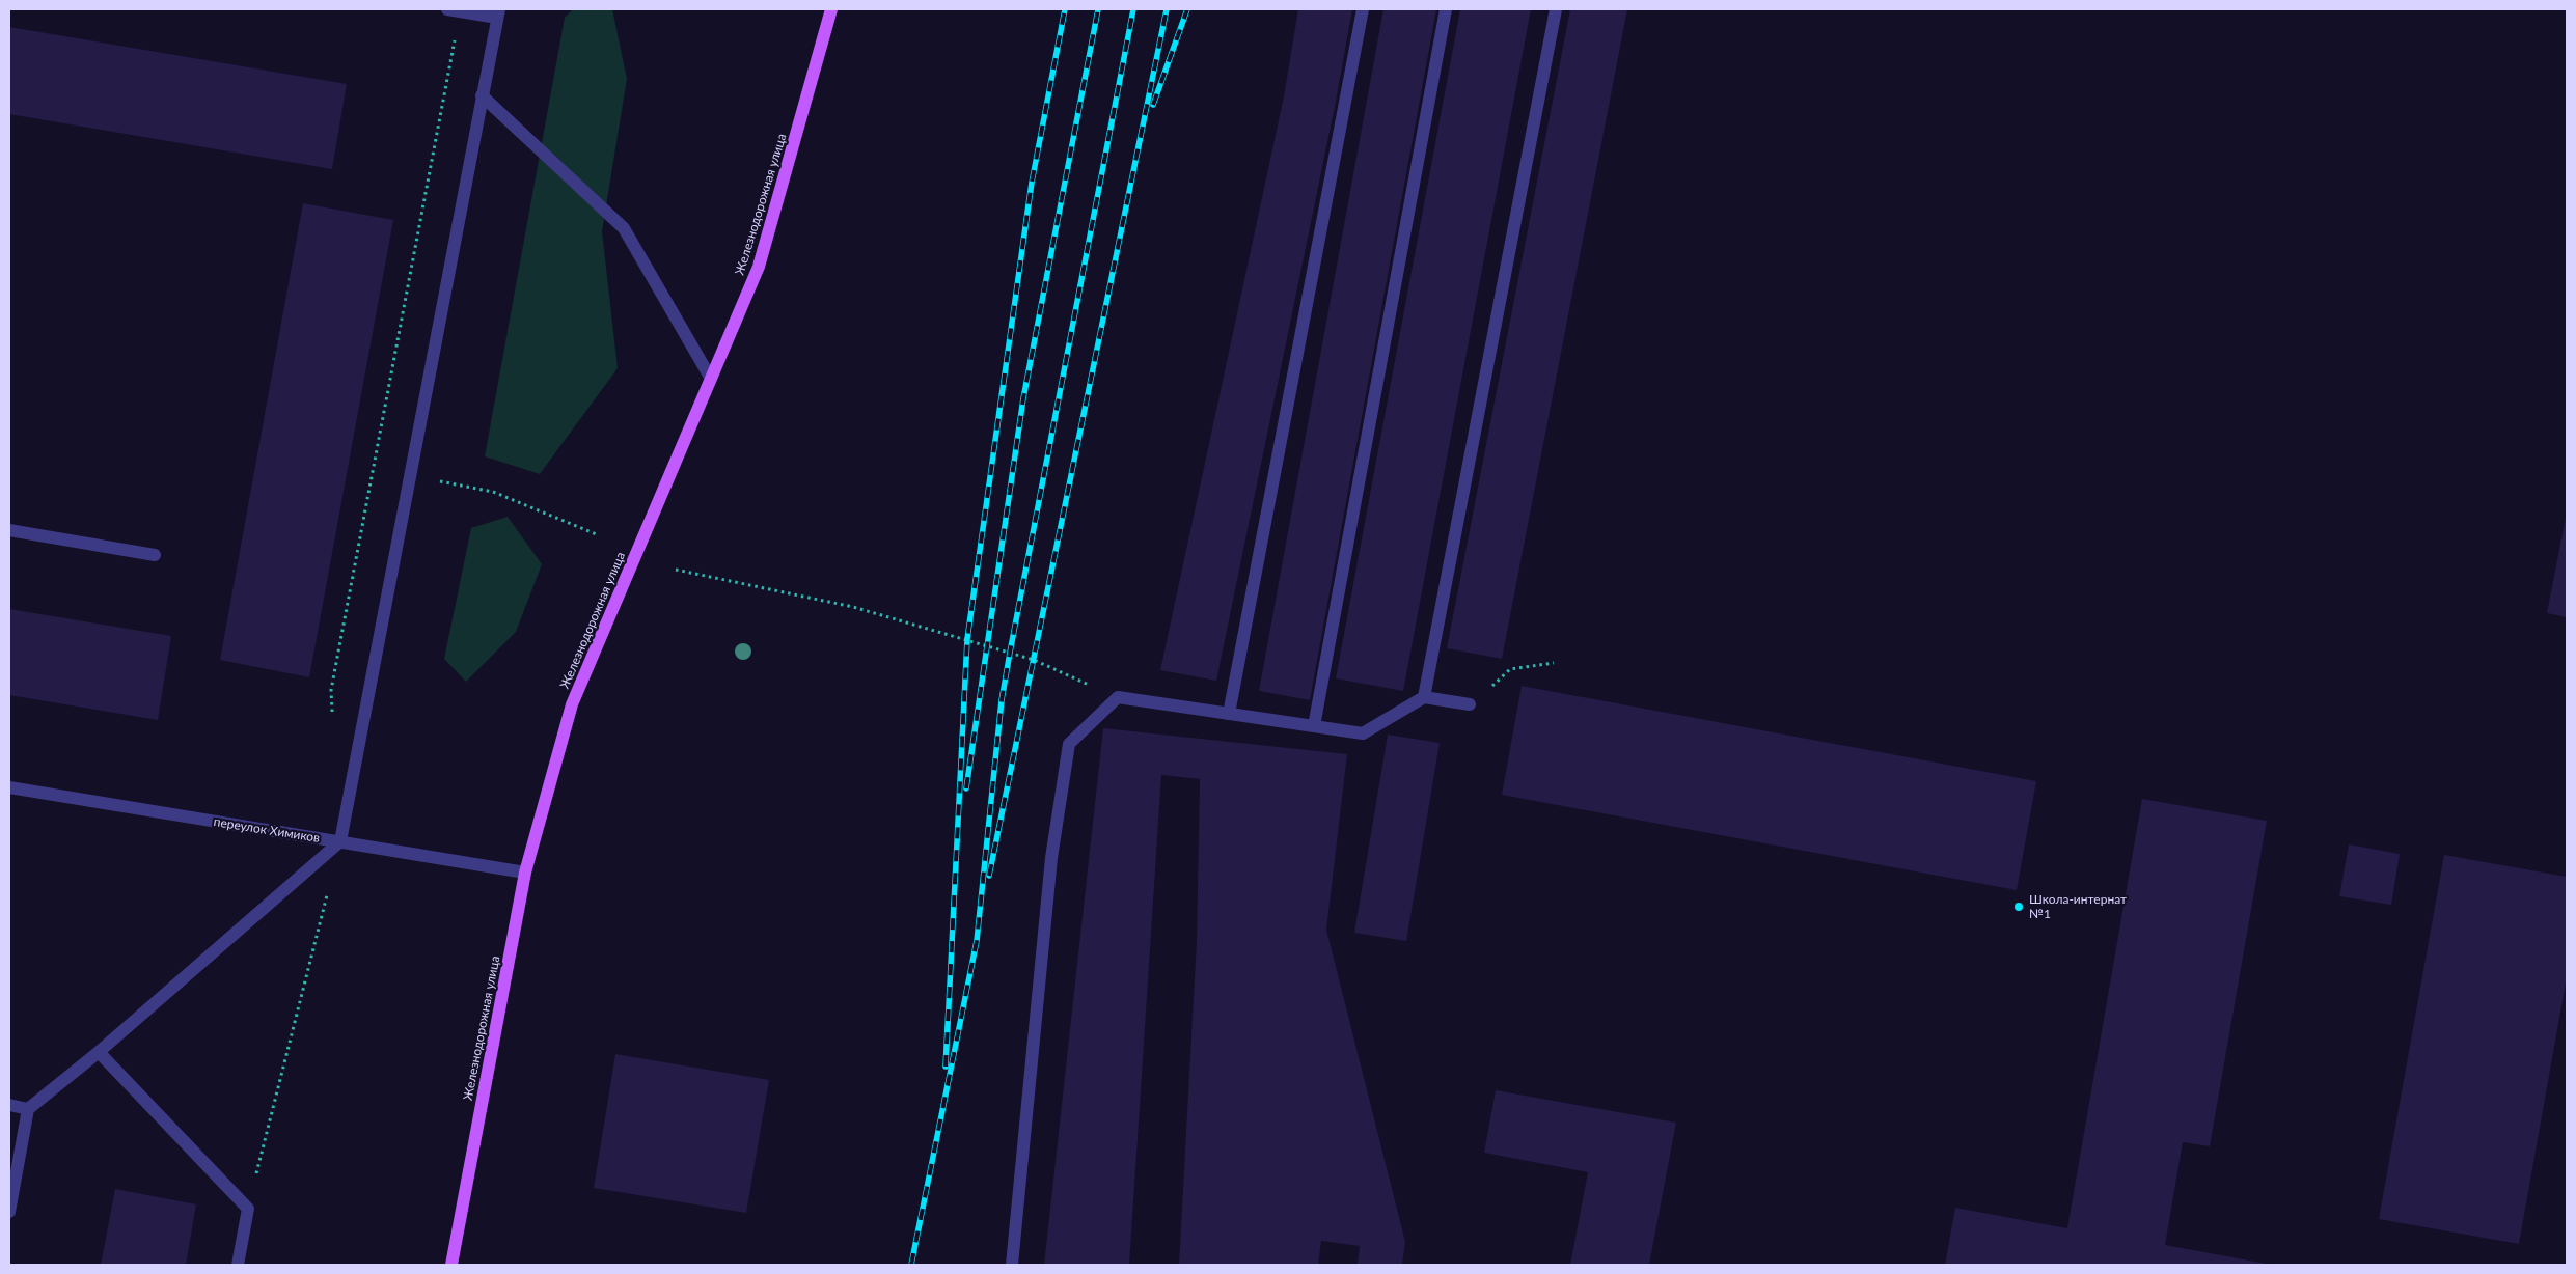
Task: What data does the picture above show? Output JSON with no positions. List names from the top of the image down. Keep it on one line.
{"streets":{"main road":["Железнодорожная улица"],"street":["переулок Химиков"]},"crossings":[["Железнодорожная улица","переулок Химиков"]],"places":["Школа-интернат №1"]}
